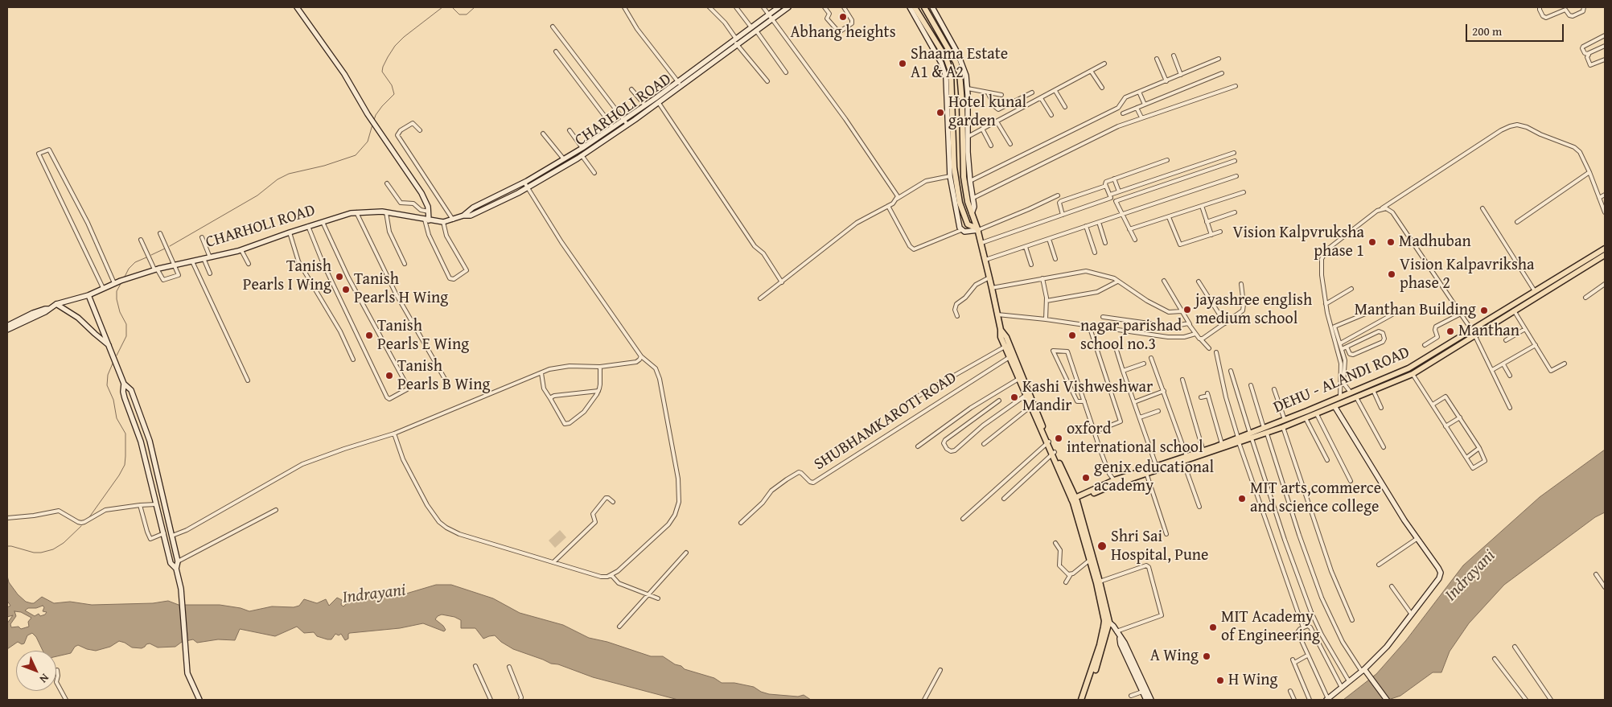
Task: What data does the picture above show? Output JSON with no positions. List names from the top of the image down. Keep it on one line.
{"streets":{"main road":["DEHU - ALANDI ROAD"],"street":["CHARHOLI ROAD","SHUBHAMKAROTI ROAD"]},"water":["Indrayani"],"places":["Abhang heights","Shaama Estate A1 & A2","Hotel kunal garden","Vision Kalpvruksha phase 1","Madhuban","Vision Kalpavriksha phase 2","Tanish Pearls I Wing","Tanish Pearls H Wing","jayashree english medium school","Manthan Building","Manthan","Tanish Pearls E Wing","nagar parishad school no.3","Tanish Pearls B Wing","Kashi Vishweshwar Mandir","oxford international school","genix educational academy","MIT arts,commerce and science college","Shri Sai Hospital, Pune","MIT Academy of Engineering","A Wing","H Wing"],"scale_bar":"200 m","north":"bottom right"}
